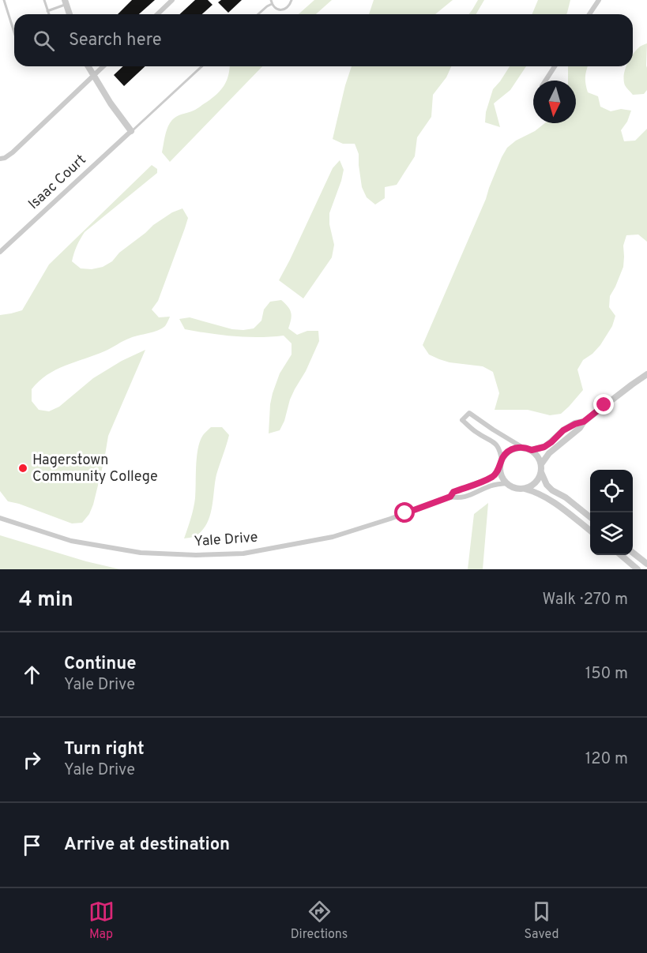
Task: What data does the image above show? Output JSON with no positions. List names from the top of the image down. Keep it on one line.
{"streets":{"street":["Isaac Court","Yale Drive"]},"places":["Hagerstown Community College"],"north":"bottom","page":{"search":"Search here","heading":["4 min","Walk · 270 m"],"list":[["Continue","Yale Drive","150 m"],["Turn right","Yale Drive","120 m"],"Arrive at destination"],"nav":["Map","Directions","Saved"]}}
